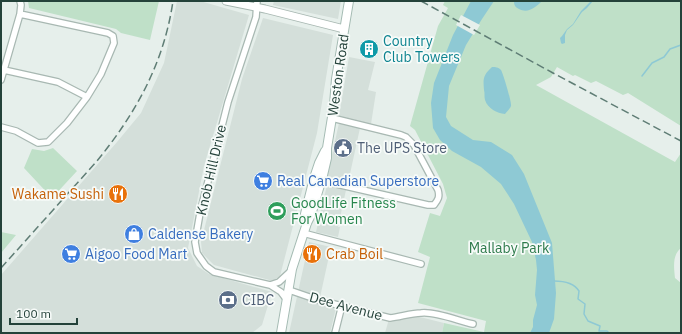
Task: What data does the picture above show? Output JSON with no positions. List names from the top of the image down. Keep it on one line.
{"streets":{"main road":["Weston Road"],"street":["Knob Hill Drive","Dee Avenue"]},"crossings":[["Weston Road","Knob Hill Drive"],["Weston Road","Dee Avenue"]],"parks":["Mallaby Park"],"places":{"building":["Country Club Towers"],"public building":["The UPS Store"],"supermarket":["Real Canadian Superstore","Aigoo Food Mart"],"restaurant":["Wakame Sushi","Crab Boil"],"sports":["GoodLife Fitness For Women"],"shop":["Caldense Bakery"],"bank":["CIBC"]},"scale_bar":"100 m"}
